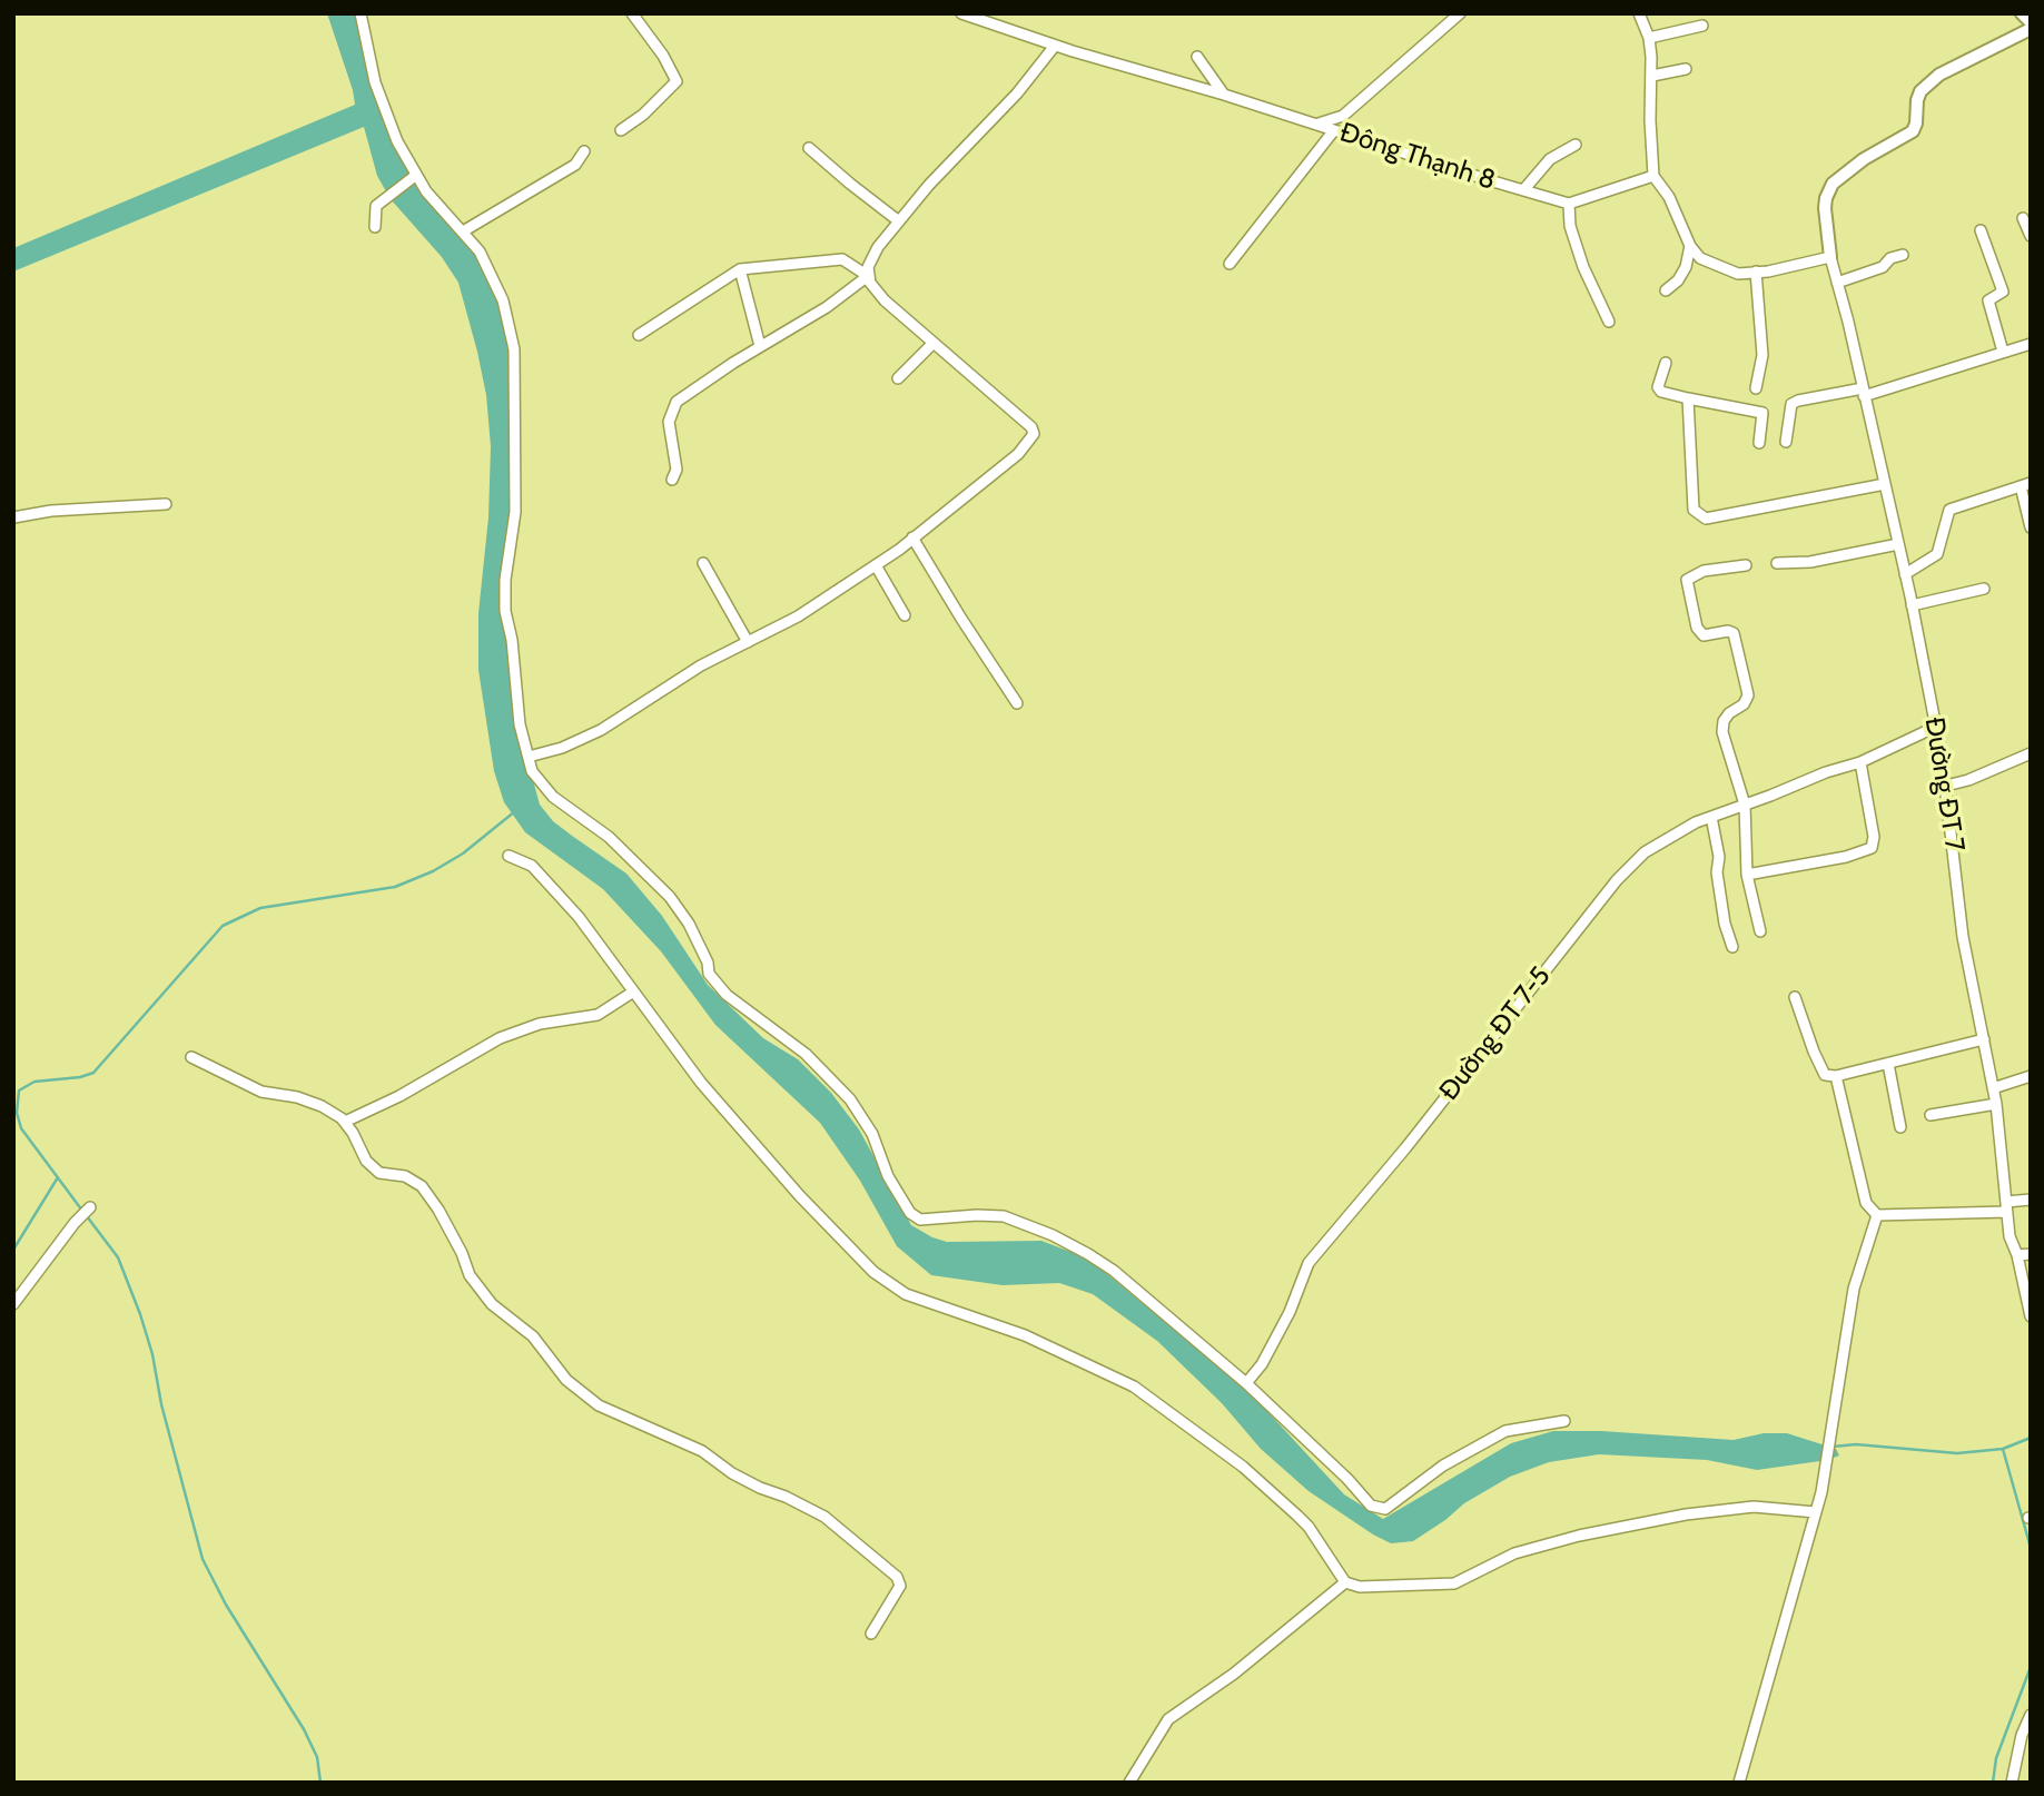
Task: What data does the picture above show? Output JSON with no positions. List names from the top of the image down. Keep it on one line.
{"streets":{"street":["Đông Thạnh 8","Đường ĐT 7","Đường ĐT 7-5"]},"crossings":[["Đường ĐT 7","Đường ĐT 7-5"]]}
